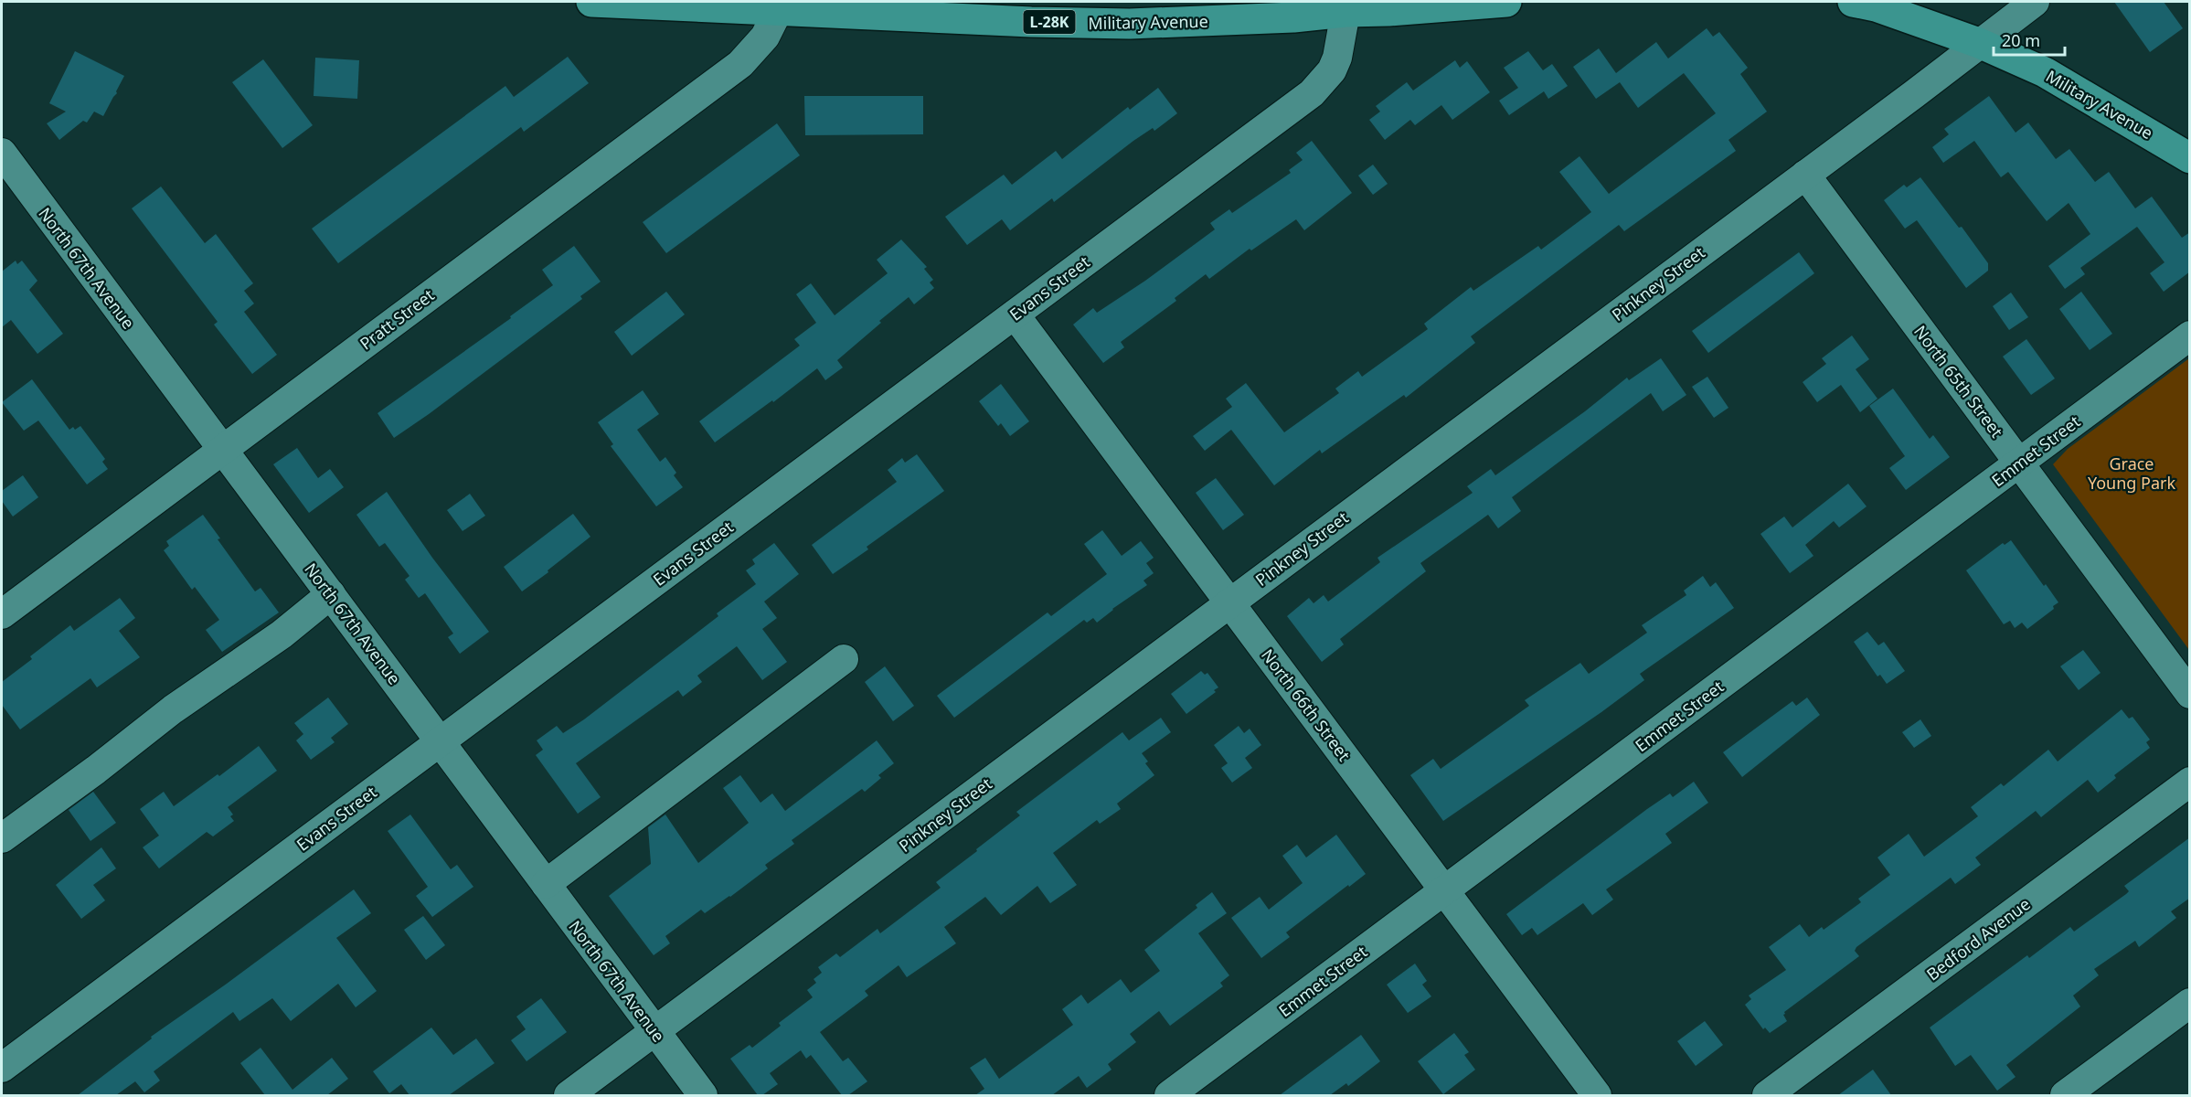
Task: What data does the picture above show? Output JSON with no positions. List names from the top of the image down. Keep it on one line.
{"streets":{"main road":["L-28K","Military Avenue"],"street":["North 67th Avenue","Pinkney Street","Evans Street","Pratt Street","North 65th Street","Emmet Street","North 66th Street","Bedford Avenue"]},"crossings":[["Military Avenue","Pinkney Street"],["Military Avenue","Evans Street"],["Military Avenue","Pratt Street"],["North 67th Avenue","Pinkney Street"],["North 67th Avenue","Evans Street"],["North 67th Avenue","Pratt Street"],["Pinkney Street","North 65th Street"],["Pinkney Street","North 66th Street"],["Evans Street","North 66th Street"],["North 65th Street","Emmet Street"],["Emmet Street","North 66th Street"]],"parks":["Grace Young Park"],"scale_bar":"20 m"}
